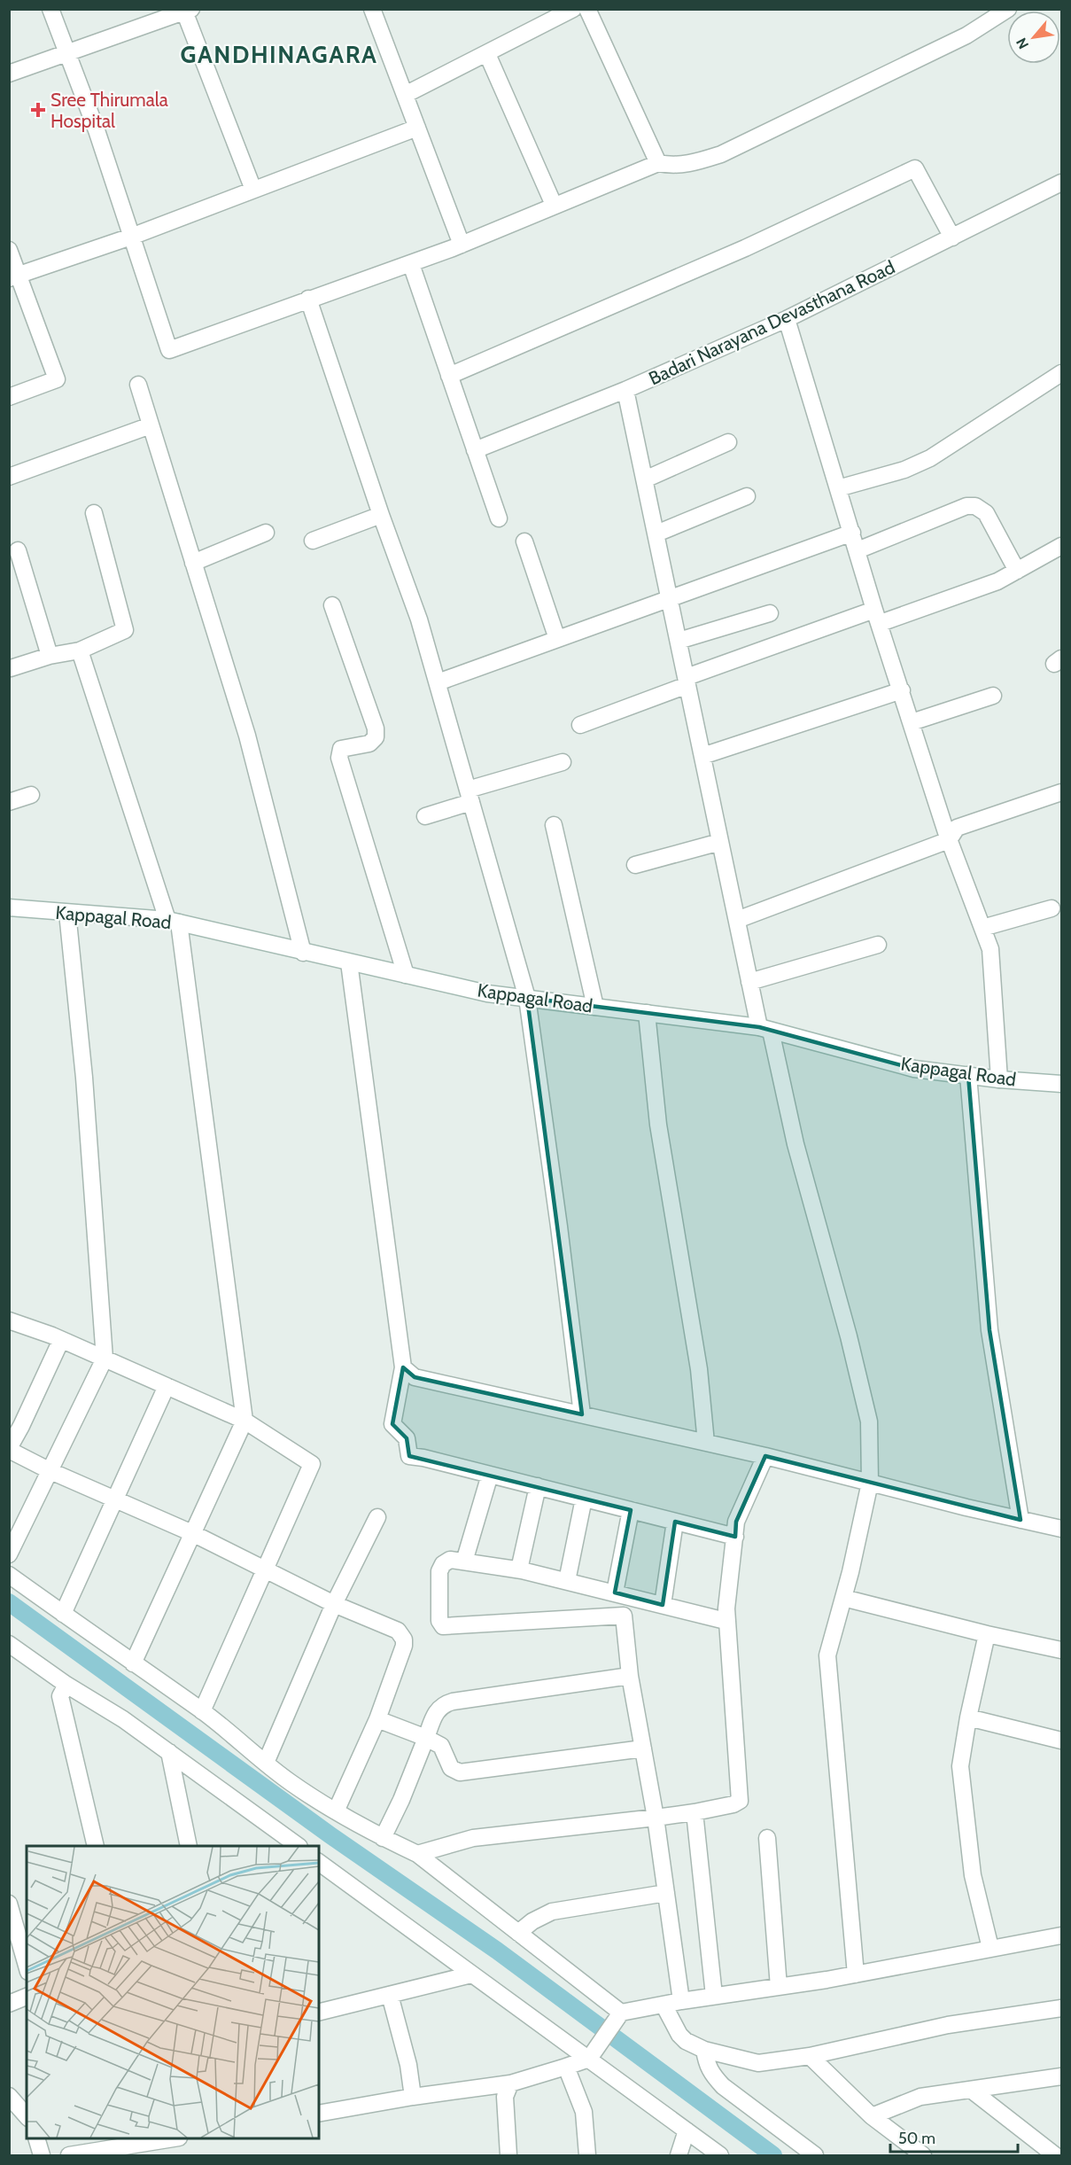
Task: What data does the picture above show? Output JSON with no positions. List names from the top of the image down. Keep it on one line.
{"streets":{"street":["Badari Narayana Devasthana Road","Kappagal Road"]},"districts":["GANDHINAGARA"],"places":{"health":["Sree Thirumala Hospital"]},"scale_bar":"50 m","north":"bottom left"}
